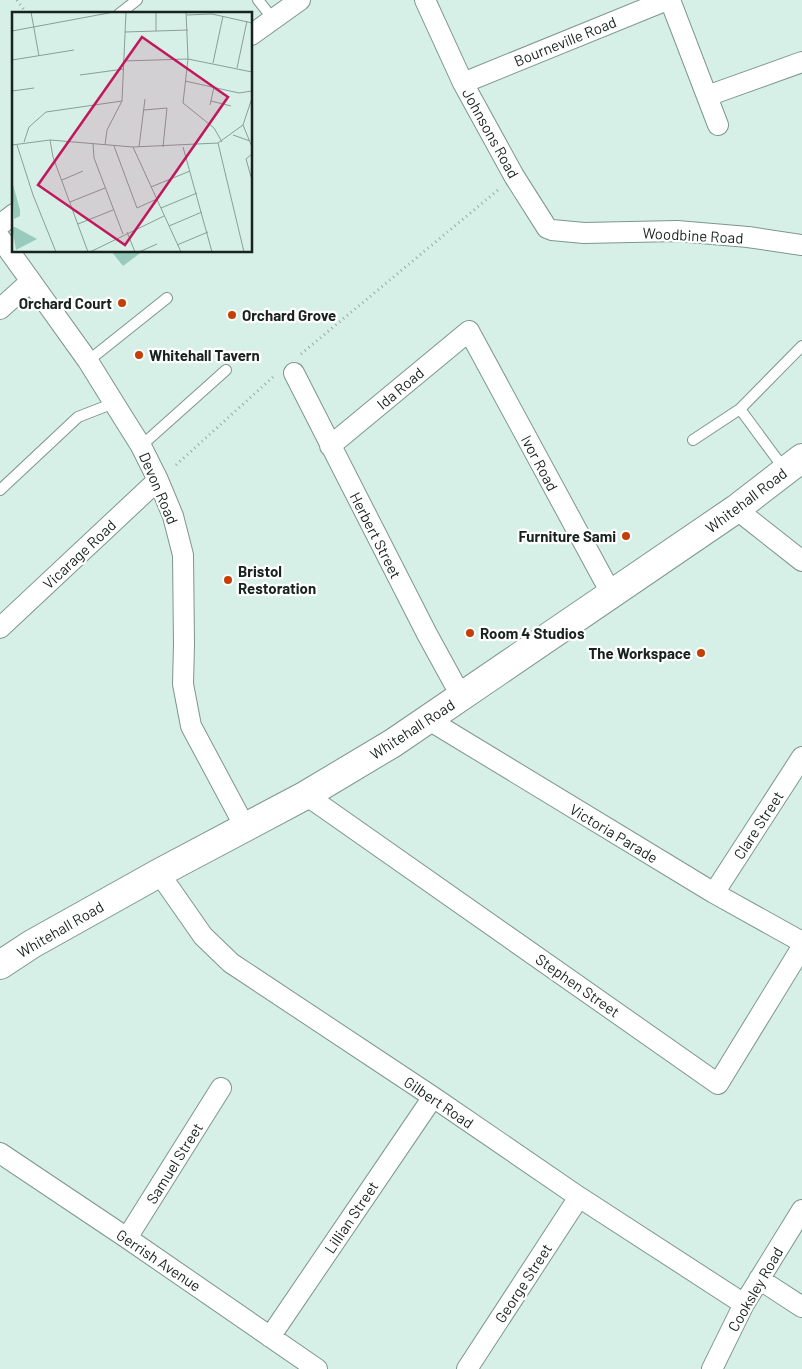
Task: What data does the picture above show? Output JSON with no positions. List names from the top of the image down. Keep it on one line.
{"streets":{"main road":["Whitehall Road"],"street":["Bourneville Road","Johnsons Road","Woodbine Road","Ida Road","Ivor Road","Devon Road","Herbert Street","Vicarage Road","Clare Street","Victoria Parade","Stephen Street","Gilbert Road","Samuel Street","Lillian Street","Gerrish Avenue","George Street","Cooksley Road"]},"crossings":[["Bourneville Road","Johnsons Road"],["Johnsons Road","Woodbine Road"],["Ida Road","Ivor Road"],["Ida Road","Herbert Street"],["Ivor Road","Whitehall Road"],["Devon Road","Whitehall Road"],["Devon Road","Vicarage Road"],["Whitehall Road","Herbert Street"],["Whitehall Road","Victoria Parade"],["Whitehall Road","Stephen Street"],["Whitehall Road","Gilbert Road"],["Clare Street","Victoria Parade"],["Gilbert Road","Lillian Street"],["Gilbert Road","George Street"],["Gilbert Road","Cooksley Road"],["Samuel Street","Gerrish Avenue"],["Lillian Street","Gerrish Avenue"]],"places":["Orchard Court","Orchard Grove","Whitehall Tavern","Furniture Sami","Bristol Restoration","Room 4 Studios","The Workspace"]}
